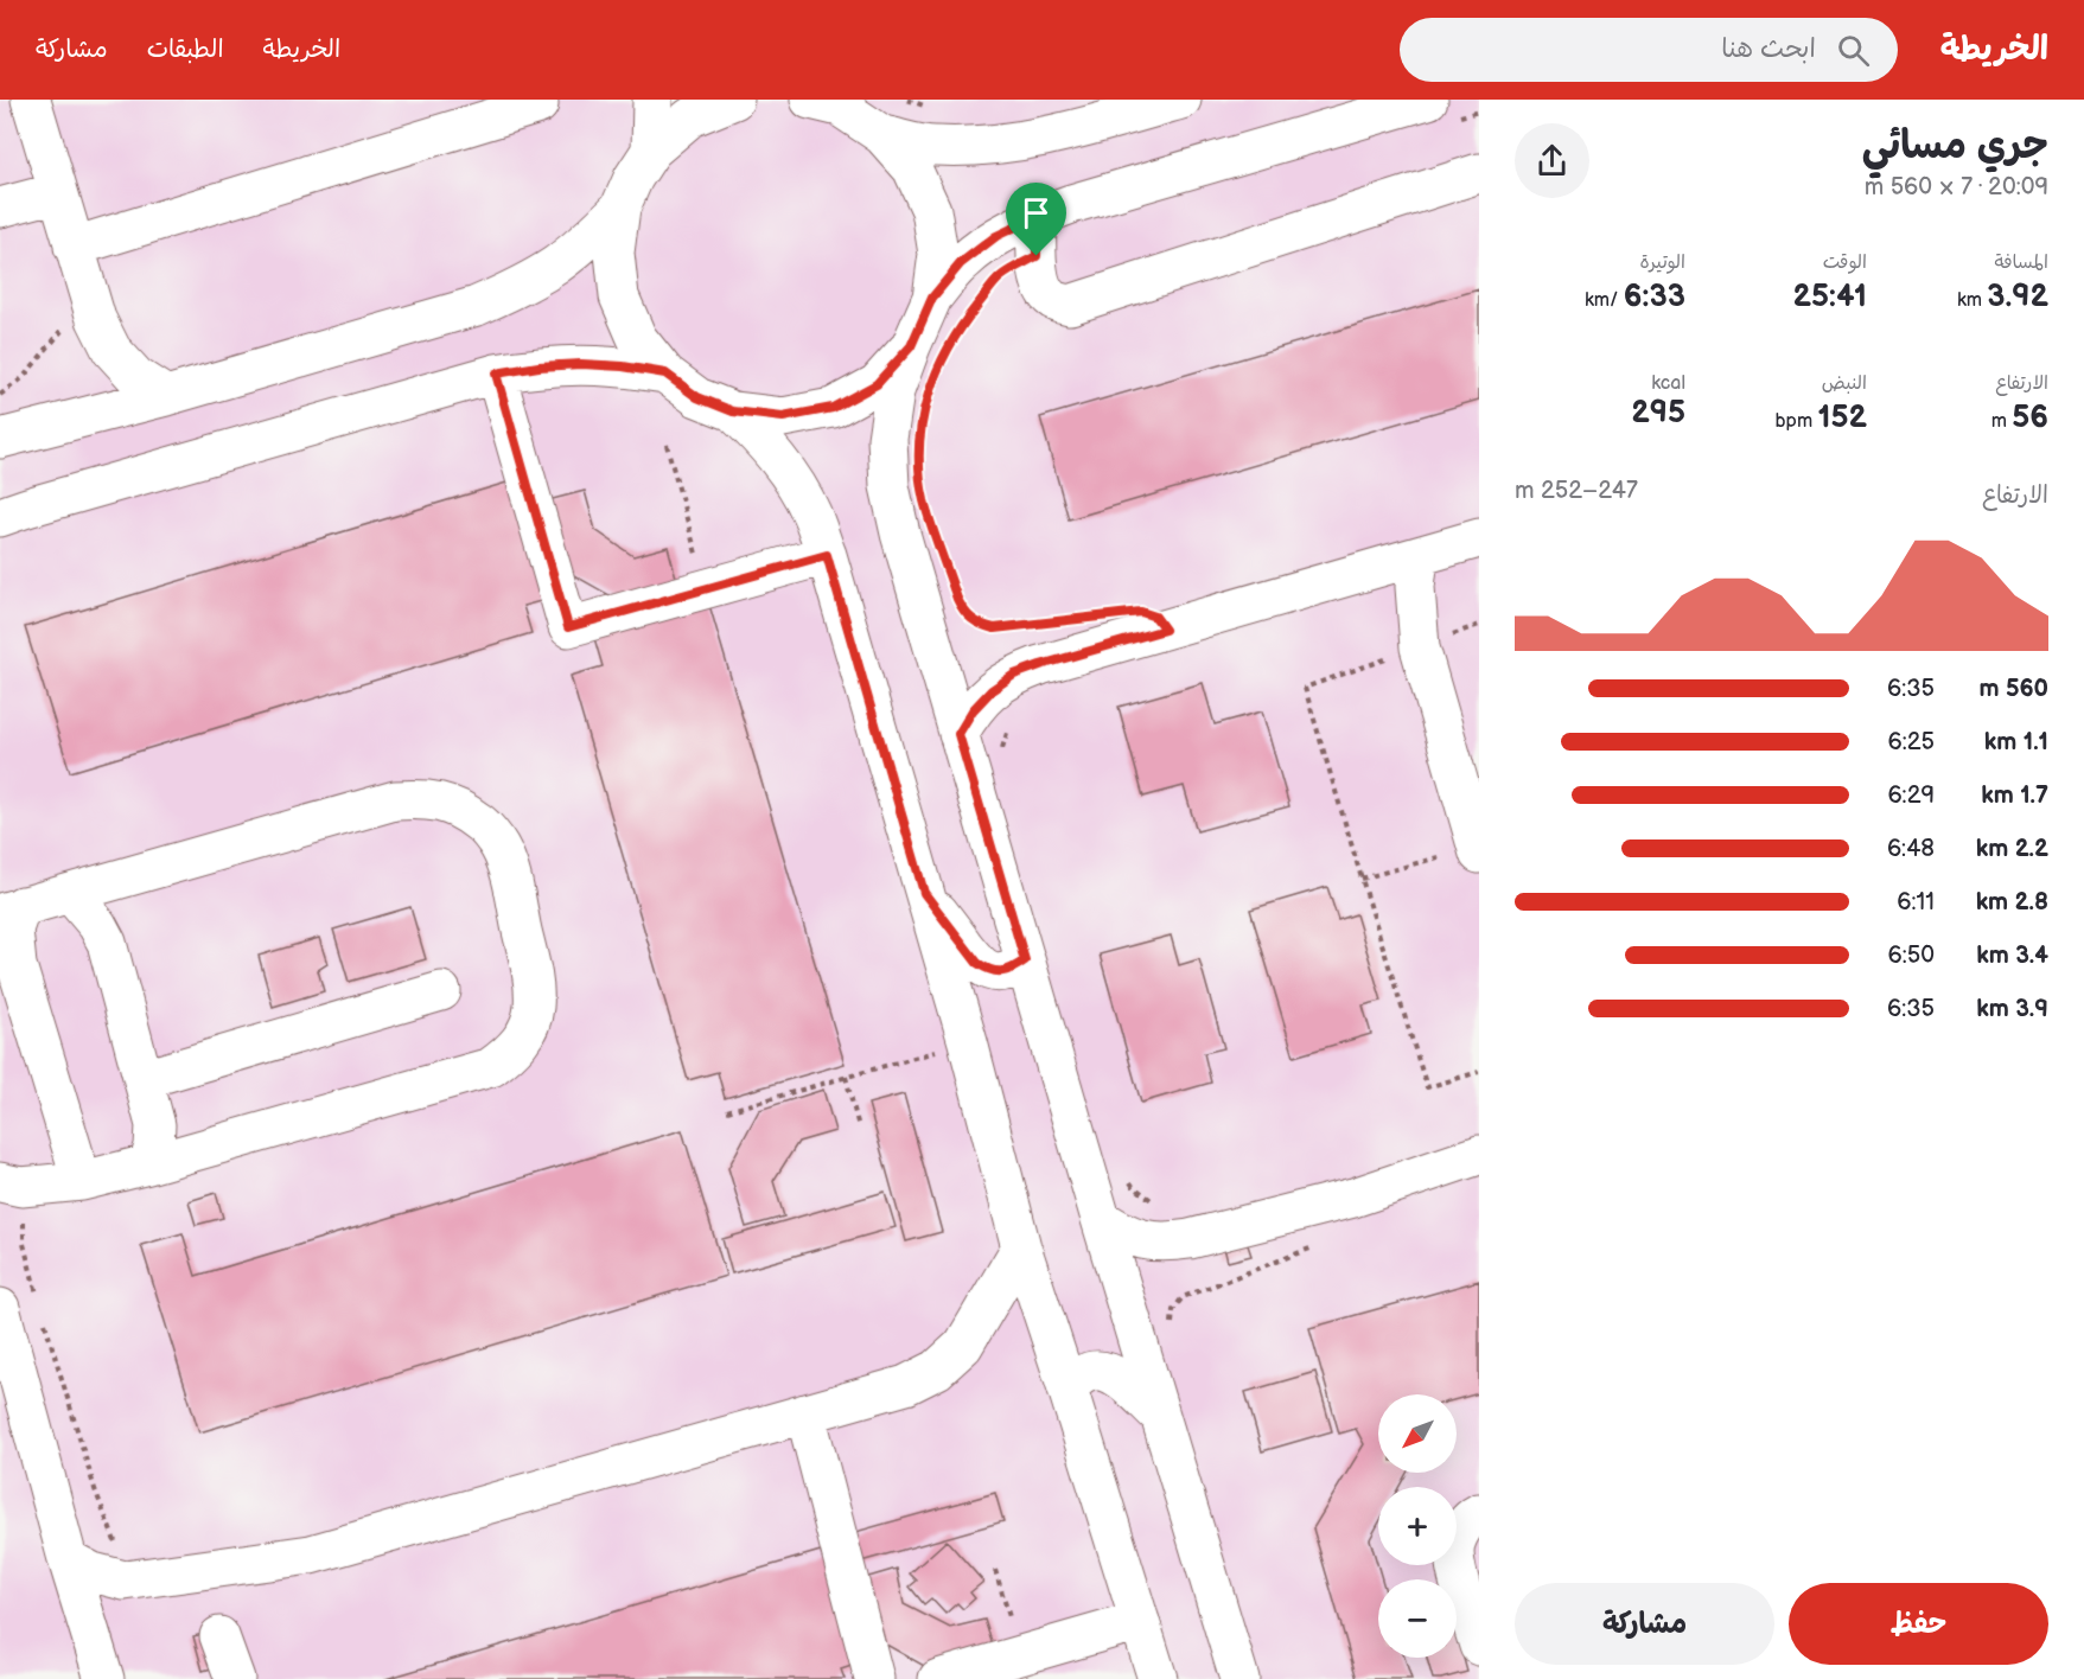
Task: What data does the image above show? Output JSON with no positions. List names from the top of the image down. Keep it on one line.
{"north":"bottom left","page":{"header":"الخريطة","search":"ابحث هنا","nav":["الخريطة","الطبقات","مشاركة"],"heading":["جري مسائي","20:09 · 7 × 560 m"],"stats":[["المسافة","3.92 km"],["الوقت","25:41"],["الوتيرة","6:33 /km"],["الارتفاع","56 m"],["النبض","152 bpm"],["kcal","295"]],"chart":["الارتفاع","247–252 m"],"list":[{"name":"560 m","note":"6:35"},{"name":"1.1 km","note":"6:25"},{"name":"1.7 km","note":"6:29"},{"name":"2.2 km","note":"6:48"},{"name":"2.8 km","note":"6:11"},{"name":"3.4 km","note":"6:50"},{"name":"3.9 km","note":"6:35"}],"map_buttons":["+","−"],"buttons":["حفظ","مشاركة"]}}
